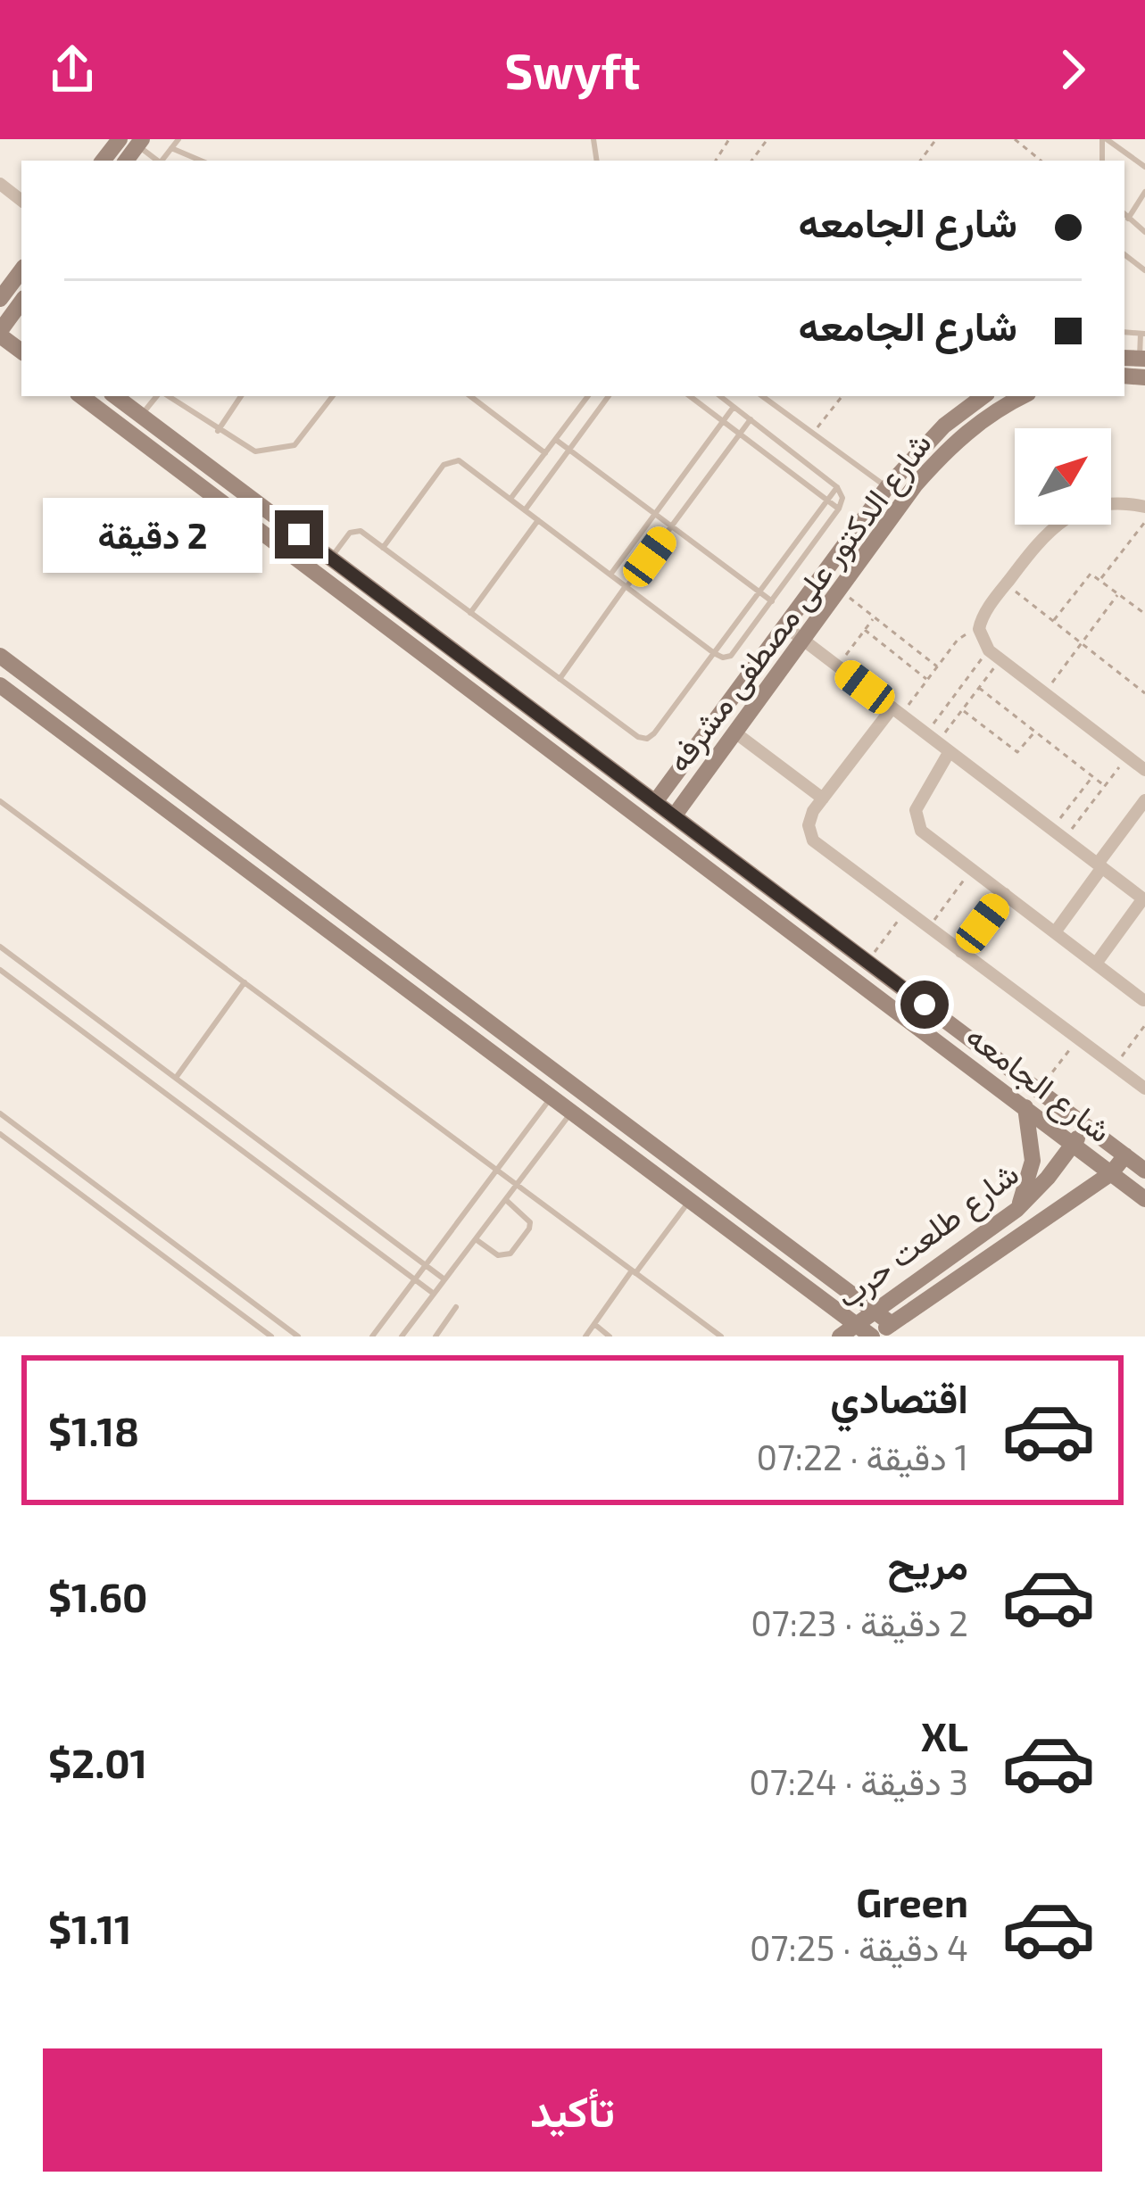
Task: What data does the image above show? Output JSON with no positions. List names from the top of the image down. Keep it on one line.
{"streets":{"main road":["شارع الدكتور على مصطفى مشرفه","شارع الجامعه","شارع طلعت حرب"]},"crossings":[["شارع الدكتور على مصطفى مشرفه","شارع الجامعه"],["شارع الجامعه","شارع طلعت حرب"]],"north":"top right","page":{"header":"Swyft","banner":["شارع الجامعه","شارع الجامعه"],"bubble":"2 دقيقة","list":[{"name":"اقتصادي","note":"1 دقيقة · 07:22","value":"$1.18"},{"name":"مريح","note":"2 دقيقة · 07:23","value":"$1.60"},{"name":"XL","note":"3 دقيقة · 07:24","value":"$2.01"},{"name":"Green","note":"4 دقيقة · 07:25","value":"$1.11"}],"buttons":"تأكيد"}}
